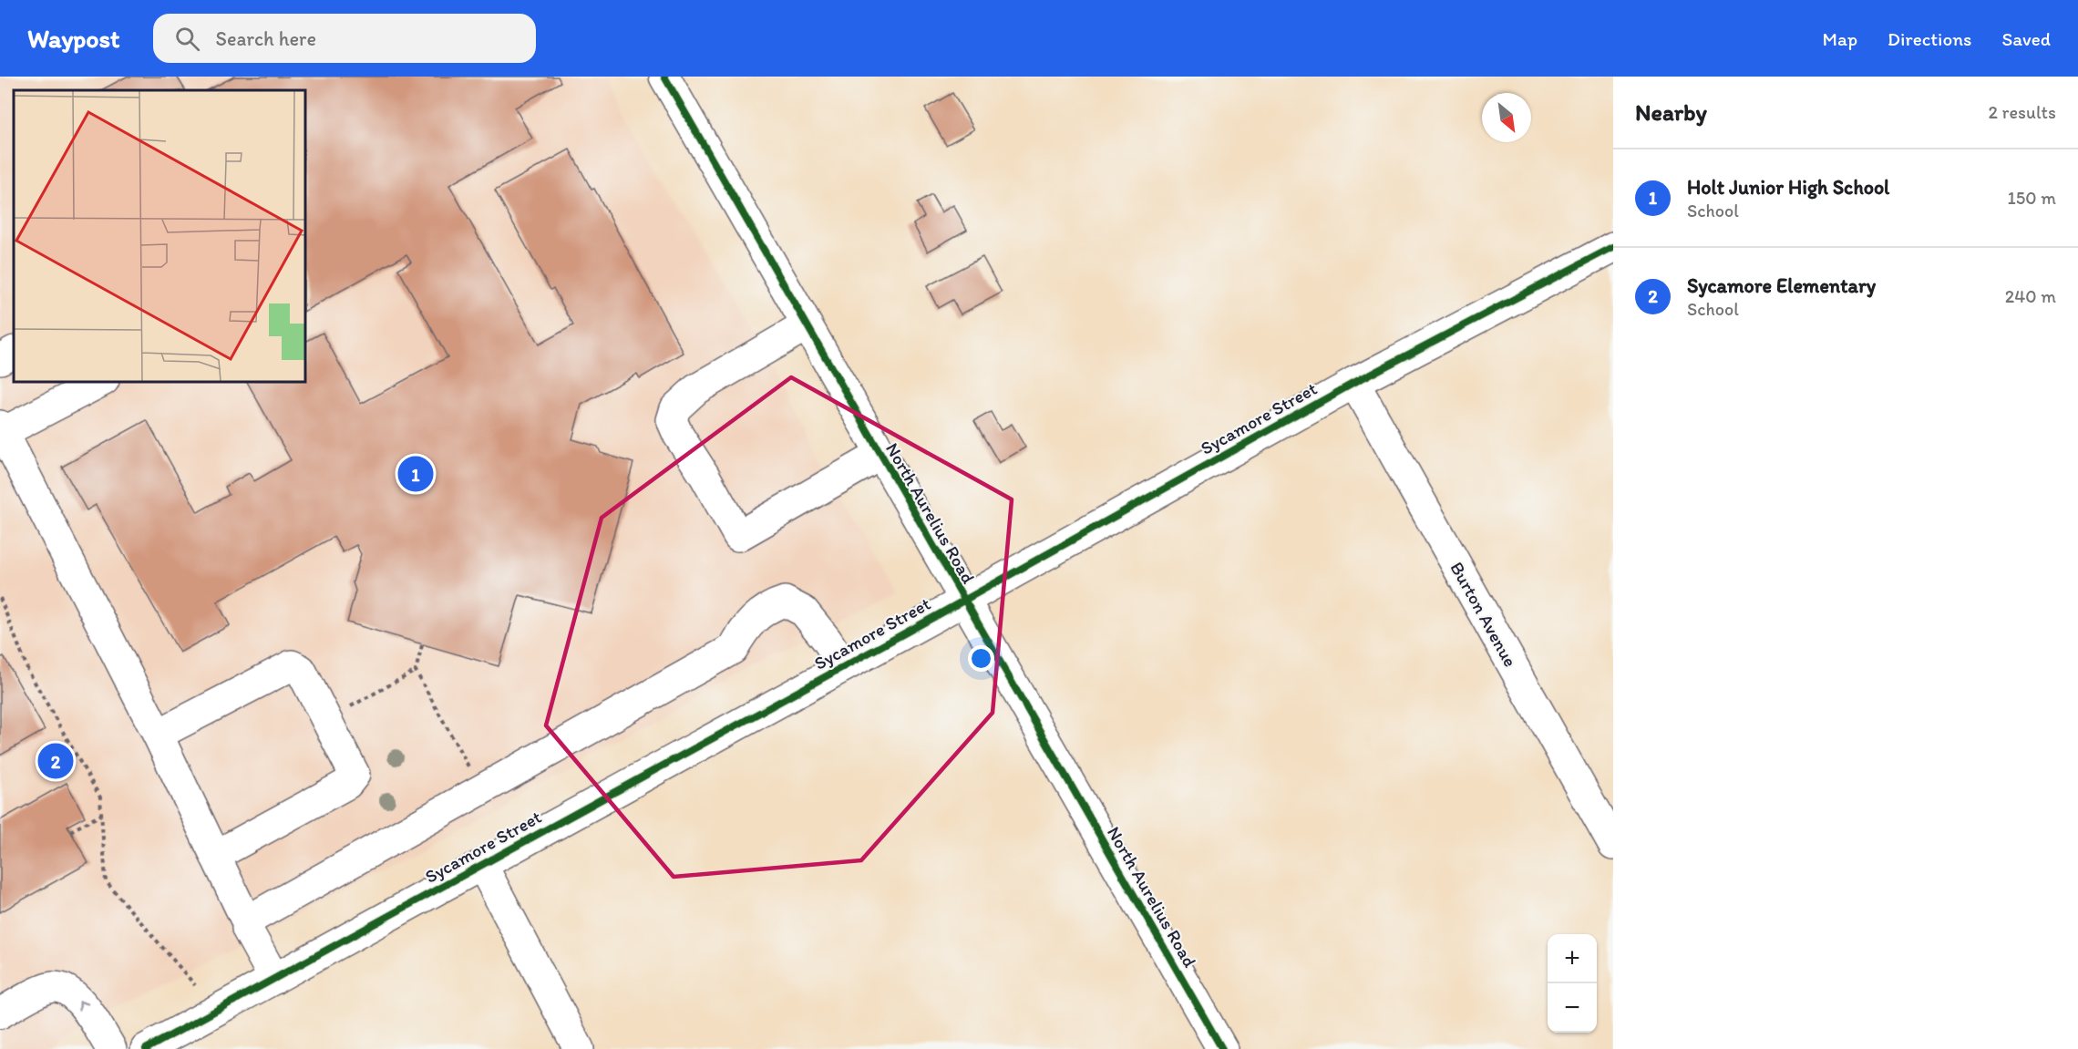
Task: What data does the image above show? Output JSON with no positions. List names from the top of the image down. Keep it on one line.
{"streets":{"street":["Sycamore Street","North Aurelius Road","Burton Avenue"]},"crossings":[["Sycamore Street","North Aurelius Road"],["Sycamore Street","Burton Avenue"]],"north":"bottom right","page":{"header":"Waypost","search":"Search here","nav":["Map","Directions","Saved"],"heading":["Nearby","2 results"],"list":[{"mark":"1","name":"Holt Junior High School","note":"School","value":"150 m"},{"mark":"2","name":"Sycamore Elementary","note":"School","value":"240 m"}],"pins":["1","2"],"map_buttons":["+","−"]}}
